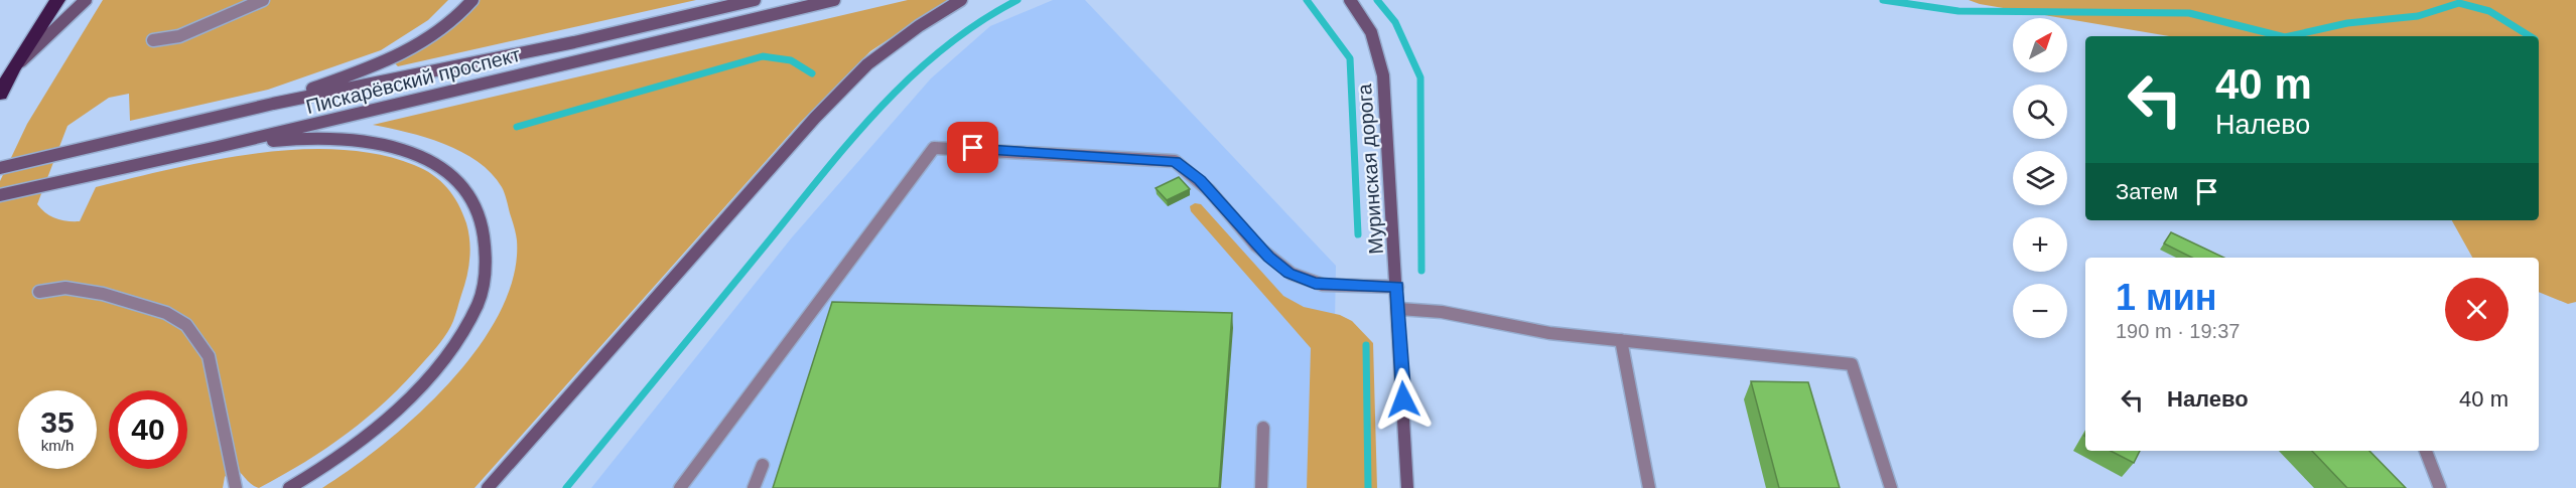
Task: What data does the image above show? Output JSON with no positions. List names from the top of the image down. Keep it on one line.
{"streets":{"street":["Пискарёвский проспект","Муринская дорога"]},"north":"top right","page":{"map_buttons":["+","−"],"turn":["40 m","Налево"],"then":"Затем","heading":["1 мин","190 m · 19:37"],"list":[{"name":"Налево","value":"40 m"}],"speed":"35 km/h","limit":"40"}}
